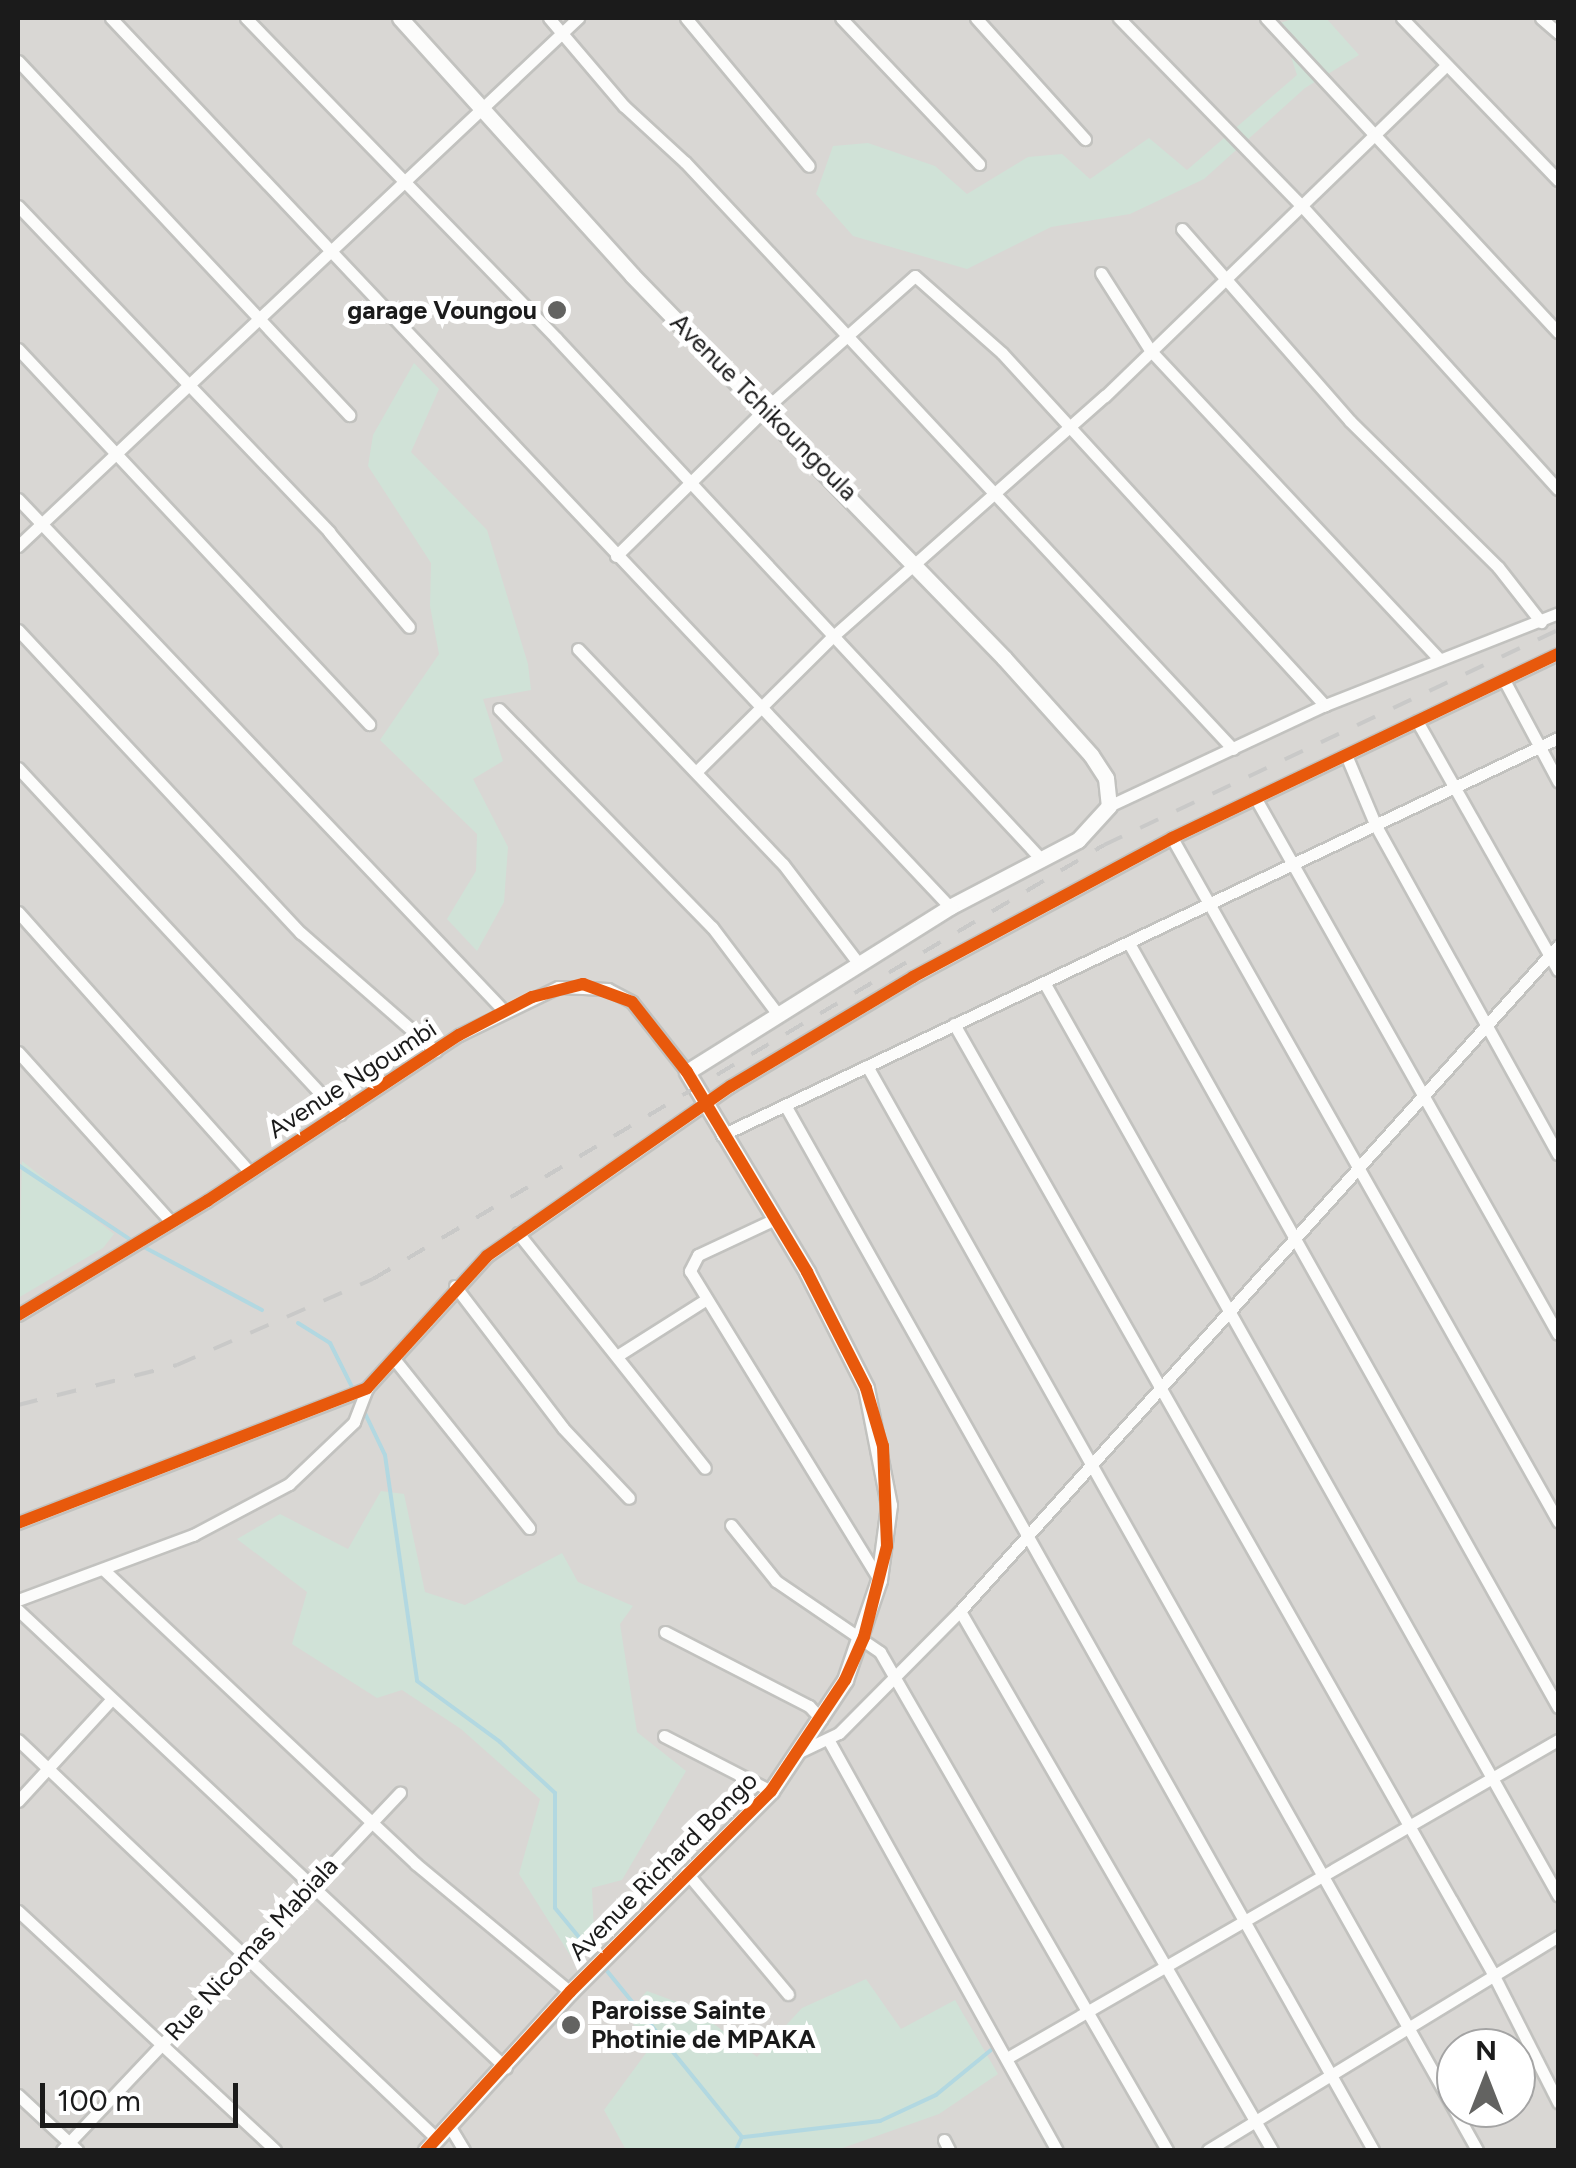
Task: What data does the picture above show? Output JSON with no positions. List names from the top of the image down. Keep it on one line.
{"streets":{"street":["Avenue Tchikoungoula","Avenue Ngoumbi","Avenue Richard Bongo","Rue Nicomas Mabiala"]},"crossings":[["Avenue Ngoumbi","Avenue Richard Bongo"]],"places":["garage Voungou","Paroisse Sainte Photinie de MPAKA"],"scale_bar":"100 m","north":"top"}
